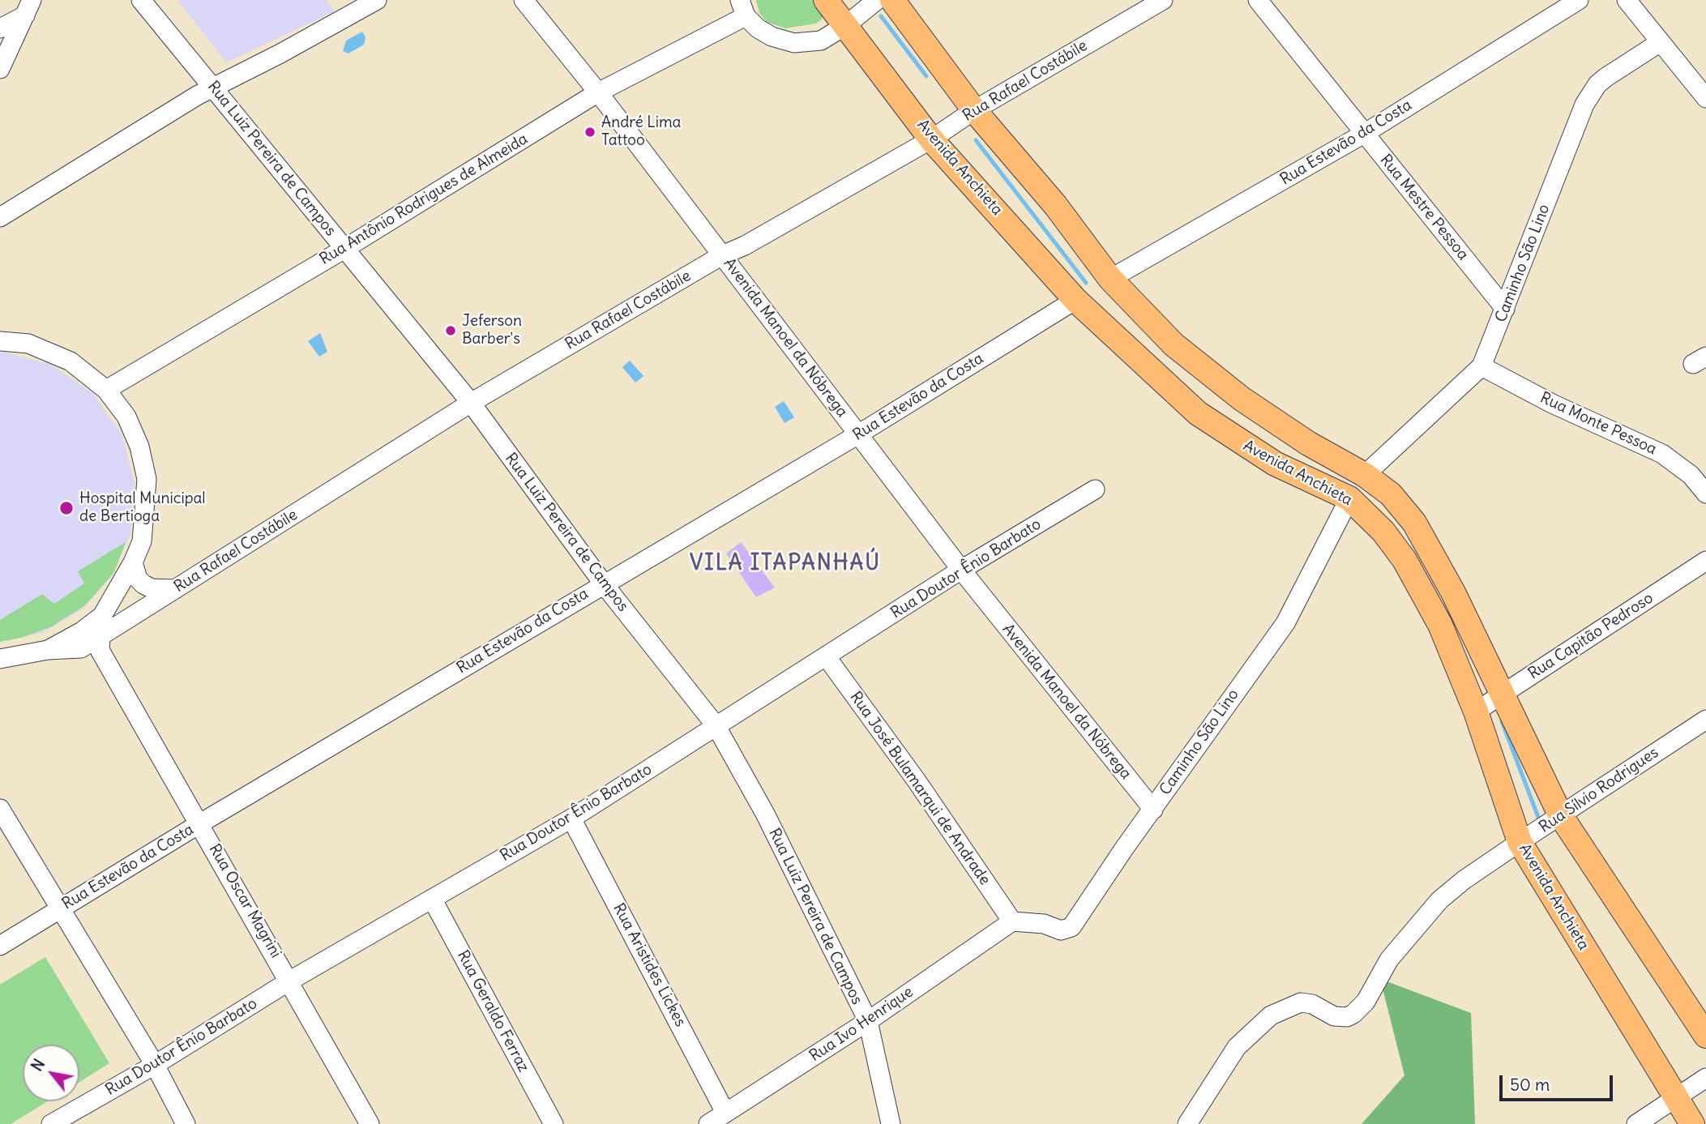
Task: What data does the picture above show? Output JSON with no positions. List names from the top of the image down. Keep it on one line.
{"streets":{"main road":["Avenida Anchieta"],"street":["Rua Rafael Costábile","Rua Estevão da Costa","Rua Luiz Pereira de Campos","Rua Antônio Rodrigues de Almeida","Rua Mestre Pessoa","Caminho São Lino","Avenida Manoel da Nóbrega","Rua Monte Pessoa","Rua Doutor Ênio Barbato","Rua Capitão Pedroso","Rua José Bulamarqui de Andrade","Rua Sílvio Rodrigues","Rua Oscar Magrini","Rua Aristides Lickes","Rua Geraldo Ferraz","Rua Ivo Henrique"]},"crossings":[["Rua Rafael Costábile","Rua Luiz Pereira de Campos"],["Rua Rafael Costábile","Avenida Anchieta"],["Rua Rafael Costábile","Avenida Manoel da Nóbrega"],["Rua Rafael Costábile","Rua Oscar Magrini"],["Rua Estevão da Costa","Rua Luiz Pereira de Campos"],["Rua Estevão da Costa","Avenida Anchieta"],["Rua Estevão da Costa","Rua Mestre Pessoa"],["Rua Estevão da Costa","Avenida Manoel da Nóbrega"],["Rua Estevão da Costa","Rua Oscar Magrini"],["Rua Luiz Pereira de Campos","Rua Antônio Rodrigues de Almeida"],["Rua Luiz Pereira de Campos","Rua Doutor Ênio Barbato"],["Rua Luiz Pereira de Campos","Rua Ivo Henrique"],["Avenida Anchieta","Caminho São Lino"],["Avenida Anchieta","Rua Capitão Pedroso"],["Avenida Anchieta","Rua Sílvio Rodrigues"],["Rua Antônio Rodrigues de Almeida","Avenida Manoel da Nóbrega"],["Rua Mestre Pessoa","Caminho São Lino"],["Caminho São Lino","Avenida Manoel da Nóbrega"],["Caminho São Lino","Rua Monte Pessoa"],["Caminho São Lino","Rua José Bulamarqui de Andrade"],["Caminho São Lino","Rua Ivo Henrique"],["Avenida Manoel da Nóbrega","Rua Doutor Ênio Barbato"],["Rua Doutor Ênio Barbato","Rua José Bulamarqui de Andrade"],["Rua Doutor Ênio Barbato","Rua Oscar Magrini"],["Rua Doutor Ênio Barbato","Rua Aristides Lickes"],["Rua Doutor Ênio Barbato","Rua Geraldo Ferraz"],["Rua José Bulamarqui de Andrade","Rua Ivo Henrique"],["Rua Aristides Lickes","Rua Ivo Henrique"]],"districts":["VILA ITAPANHAÚ"],"places":["André Lima Tattoo","Jeferson Barber's","Hospital Municipal de Bertioga"],"scale_bar":"50 m","north":"top left"}
